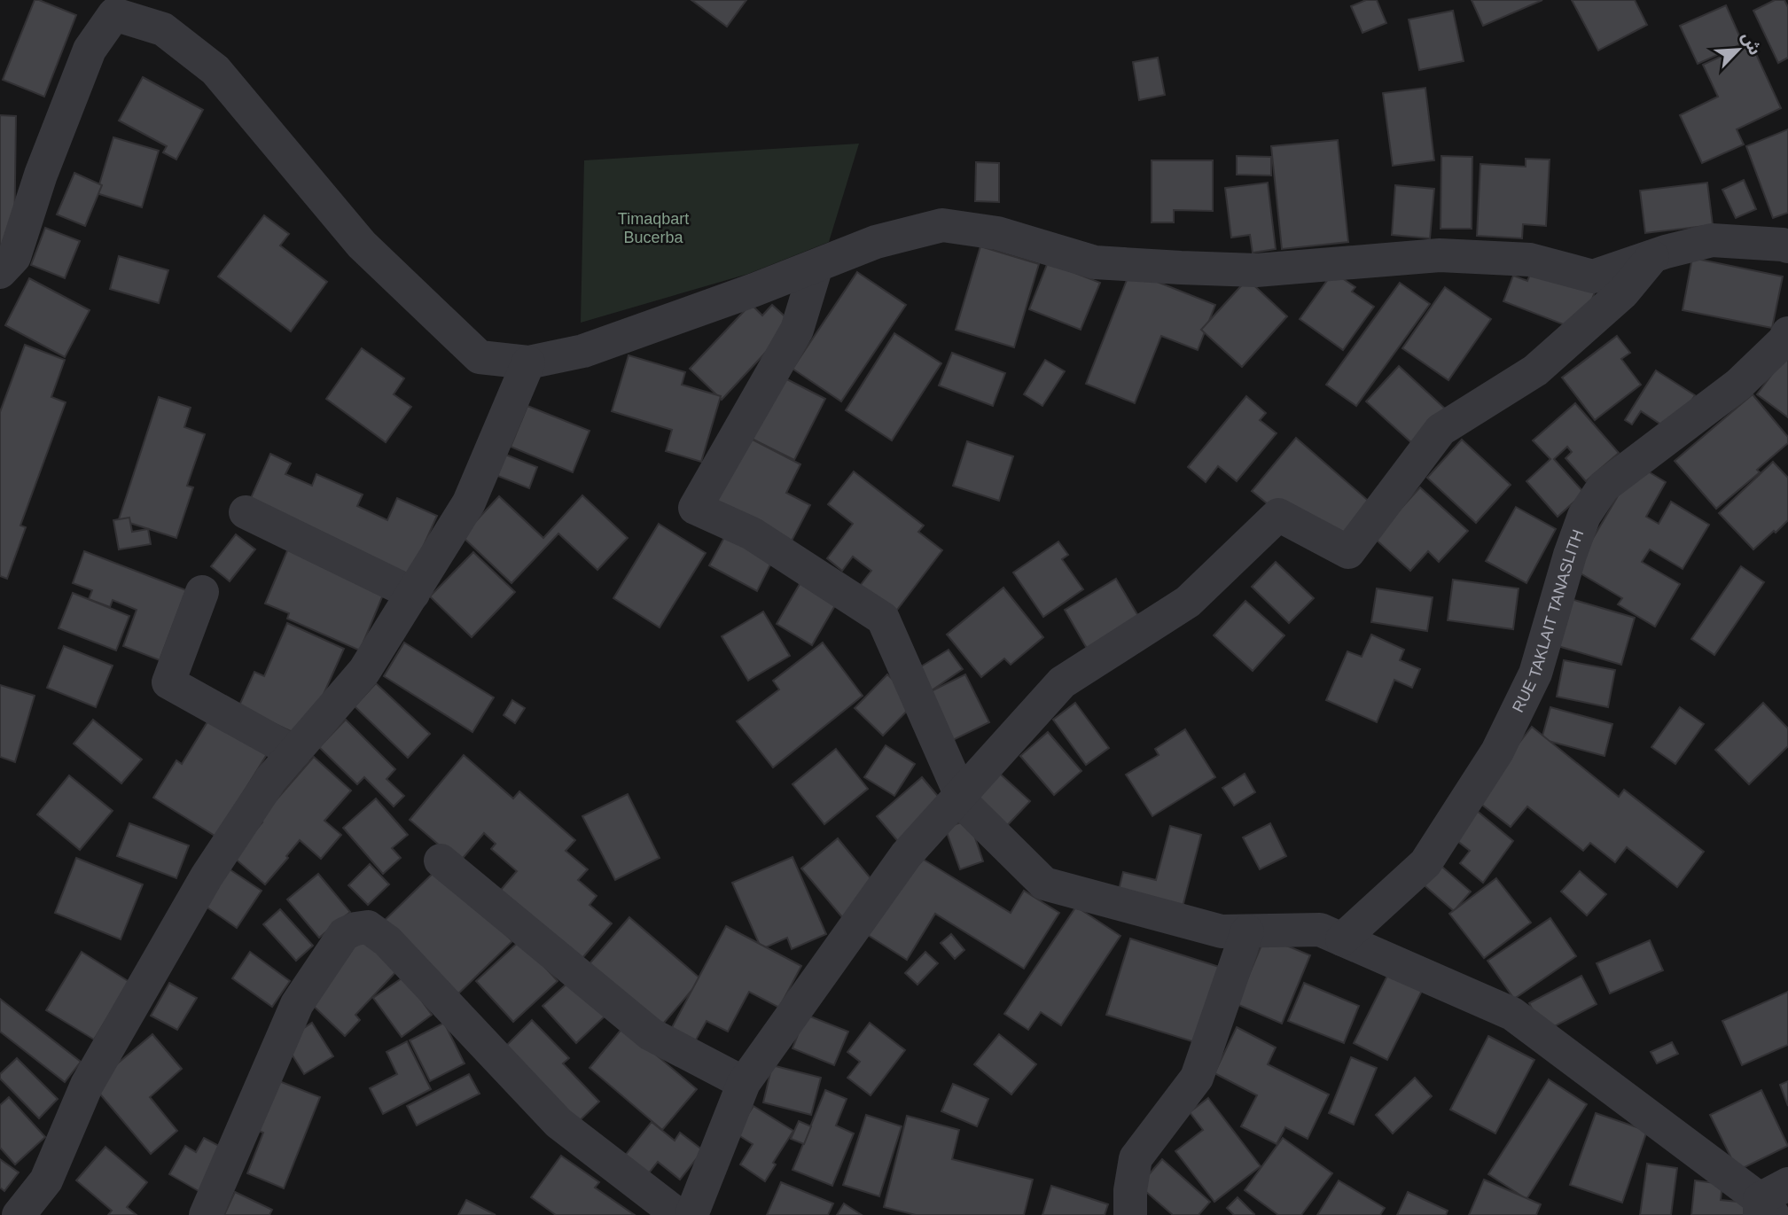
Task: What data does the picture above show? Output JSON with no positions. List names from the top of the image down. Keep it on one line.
{"streets":{"street":["RUE TAKLAIT TANASLITH"]},"parks":["Timaqbart Bucerba"],"north":"top right"}
